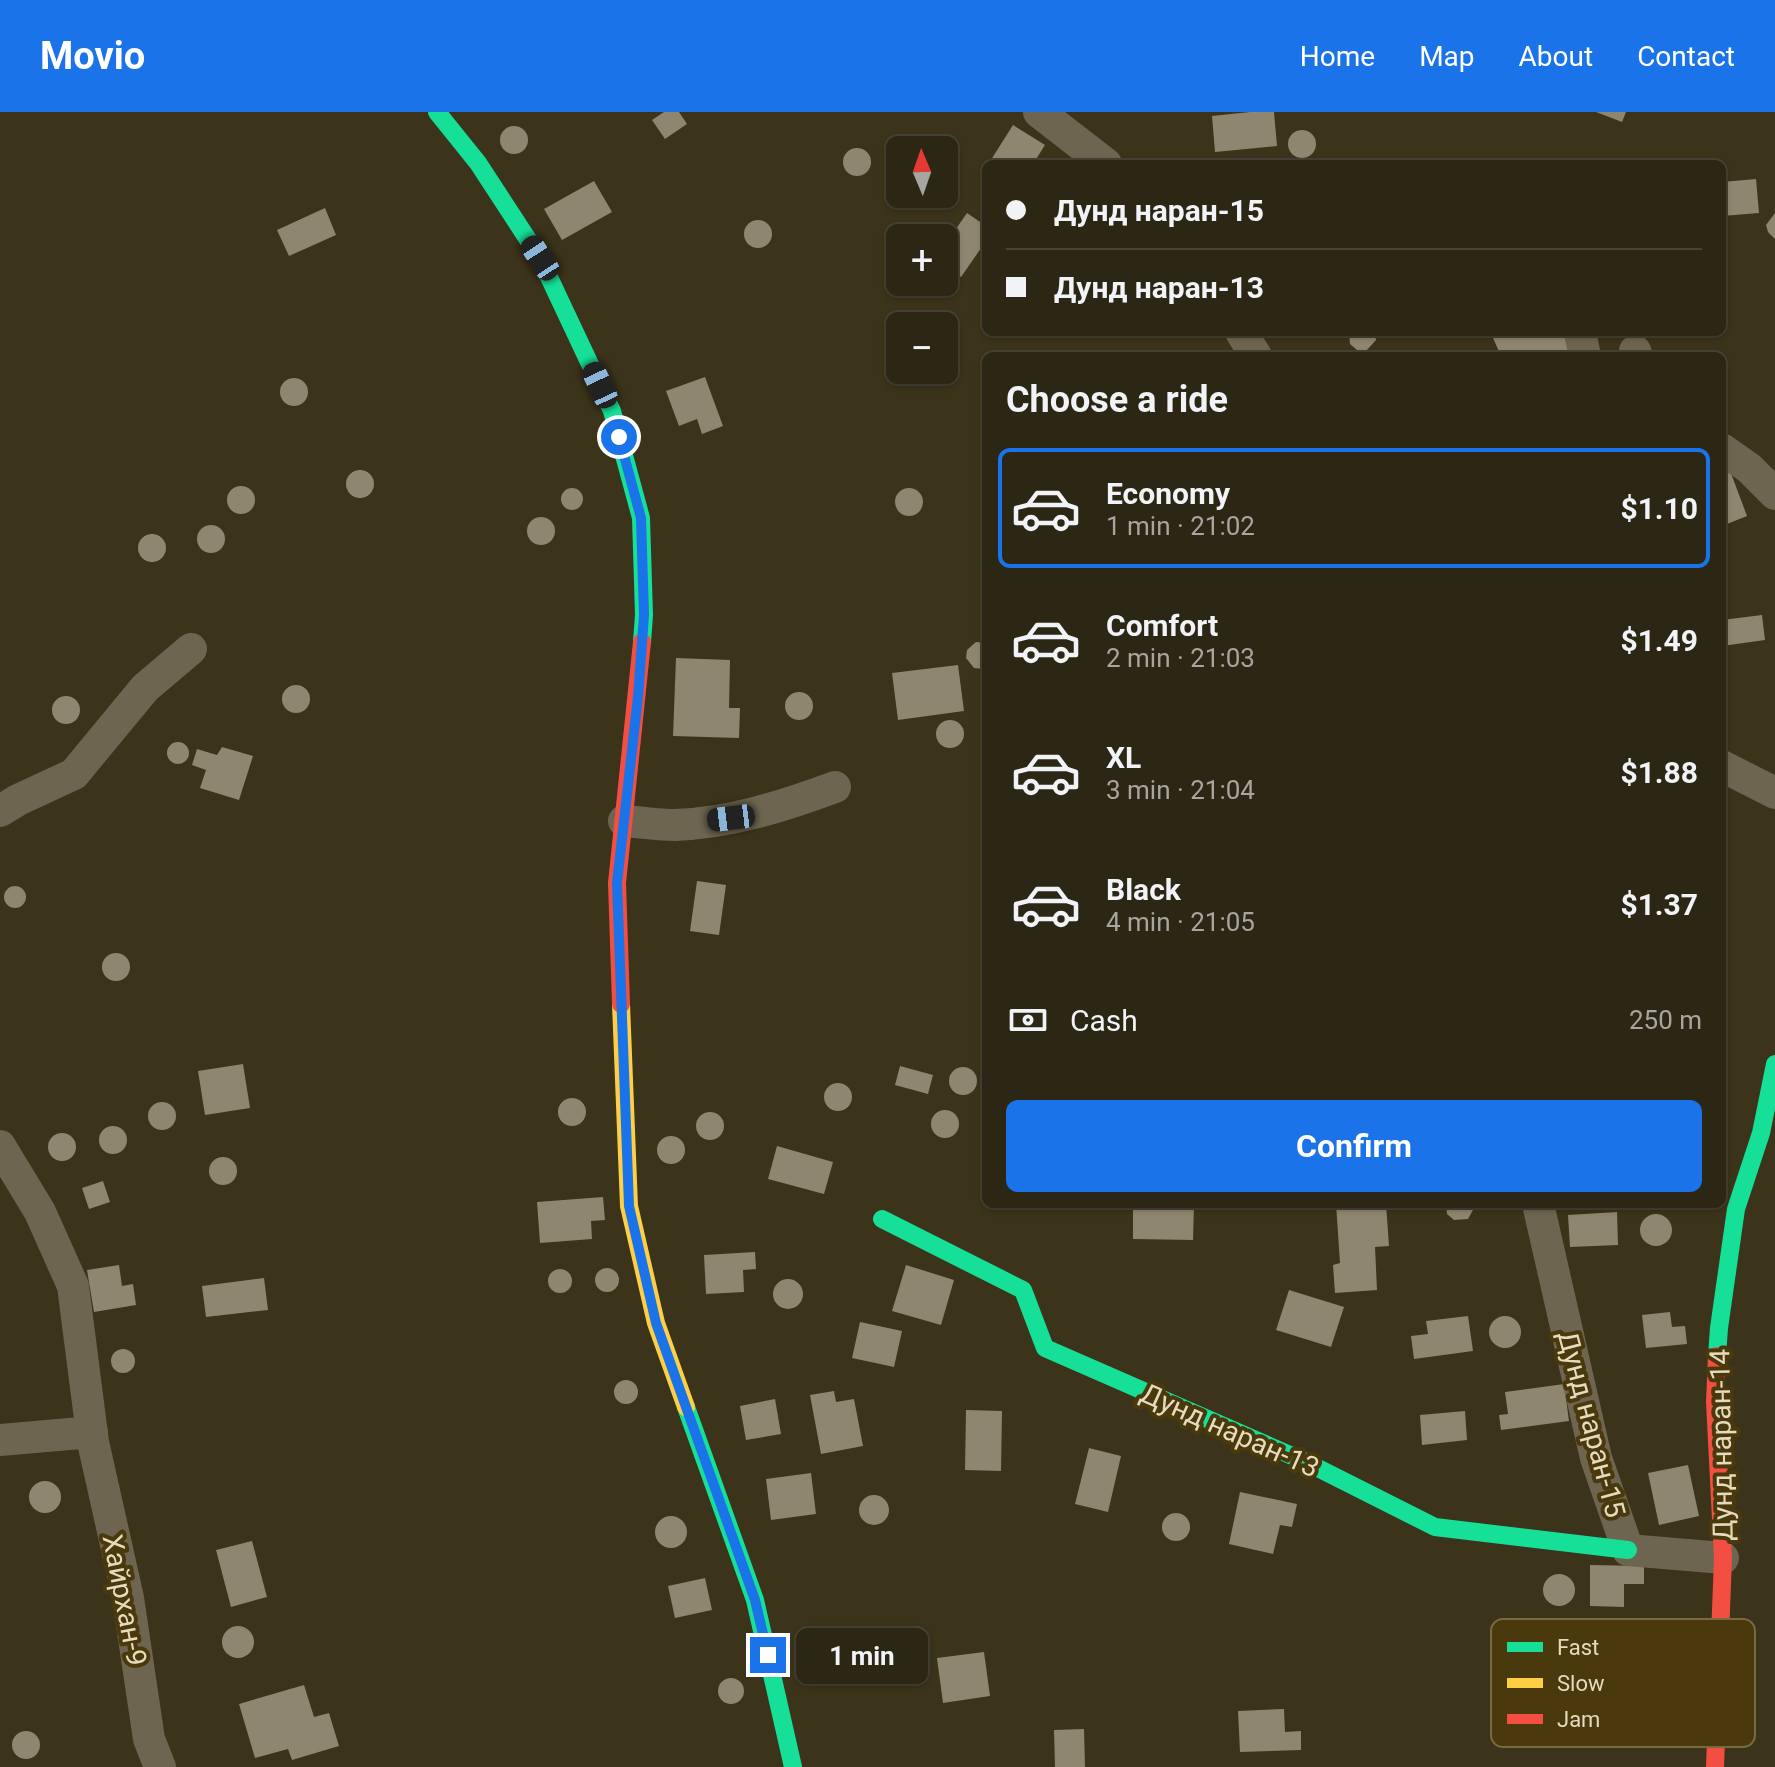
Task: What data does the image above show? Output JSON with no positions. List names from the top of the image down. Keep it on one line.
{"streets":{"street":["Дунд наран-15","Дунд наран-13","Дунд наран-14","Хайрхан-9"]},"crossings":[["Дунд наран-15","Дунд наран-13"],["Дунд наран-15","Дунд наран-14"]],"legend":["Fast","Slow","Jam"],"north":"top","page":{"header":"Movio","nav":["Home","Map","About","Contact"],"map_buttons":["+","−"],"banner":["Дунд наран-15","Дунд наран-13"],"heading":"Choose a ride","list":[{"name":"Economy","note":"1 min · 21:02","value":"$1.10"},{"name":"Comfort","note":"2 min · 21:03","value":"$1.49"},{"name":"XL","note":"3 min · 21:04","value":"$1.88"},{"name":"Black","note":"4 min · 21:05","value":"$1.37"}],"pay":["Cash","250 m"],"buttons":"Confirm","bubble":"1 min"}}
